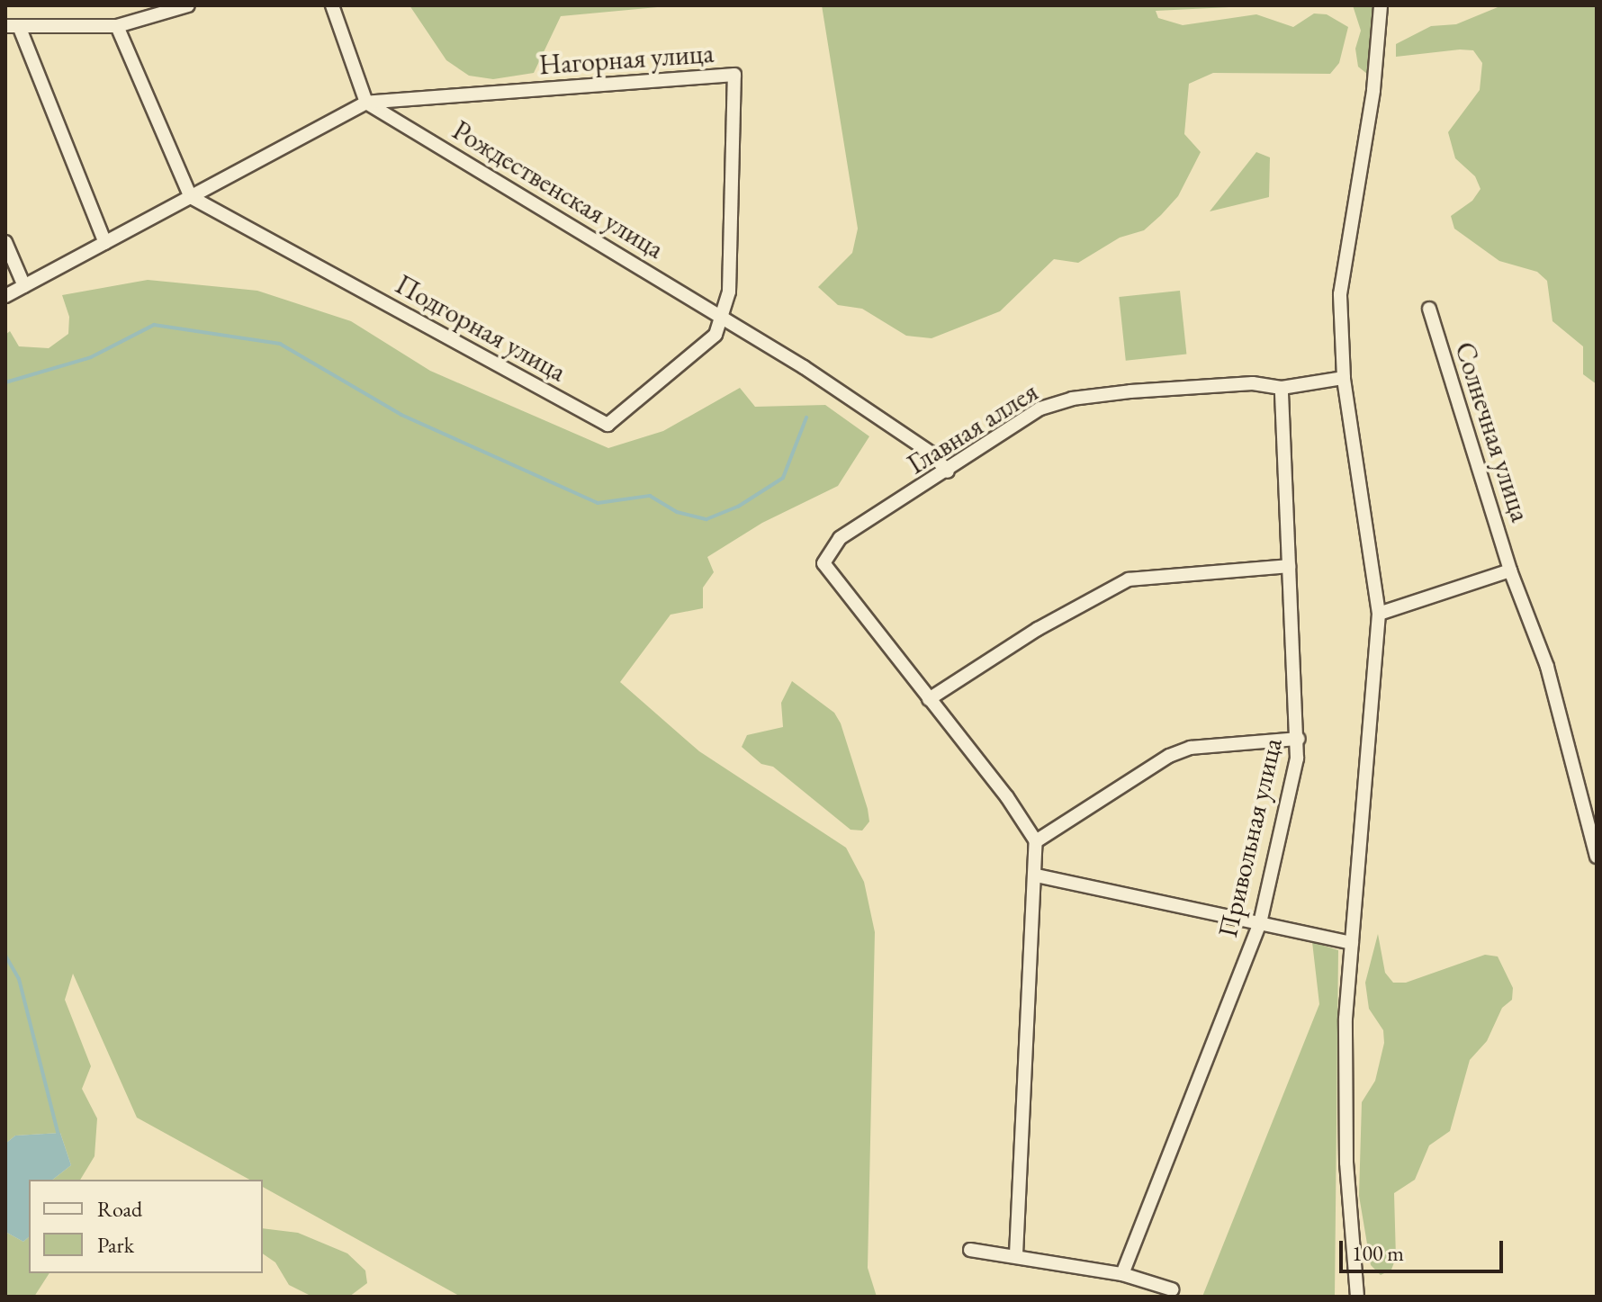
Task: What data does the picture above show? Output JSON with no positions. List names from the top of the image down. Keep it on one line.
{"streets":{"street":["Нагорная улица","Рождественская улица","Подгорная улица","Главная аллея","Солнечная улица","Привольная улица"]},"crossings":[["Нагорная улица","Рождественская улица"],["Нагорная улица","Подгорная улица"],["Рождественская улица","Подгорная улица"],["Рождественская улица","Главная аллея"],["Главная аллея","Привольная улица"]],"legend":["Road","Park"],"scale_bar":"100 m"}
